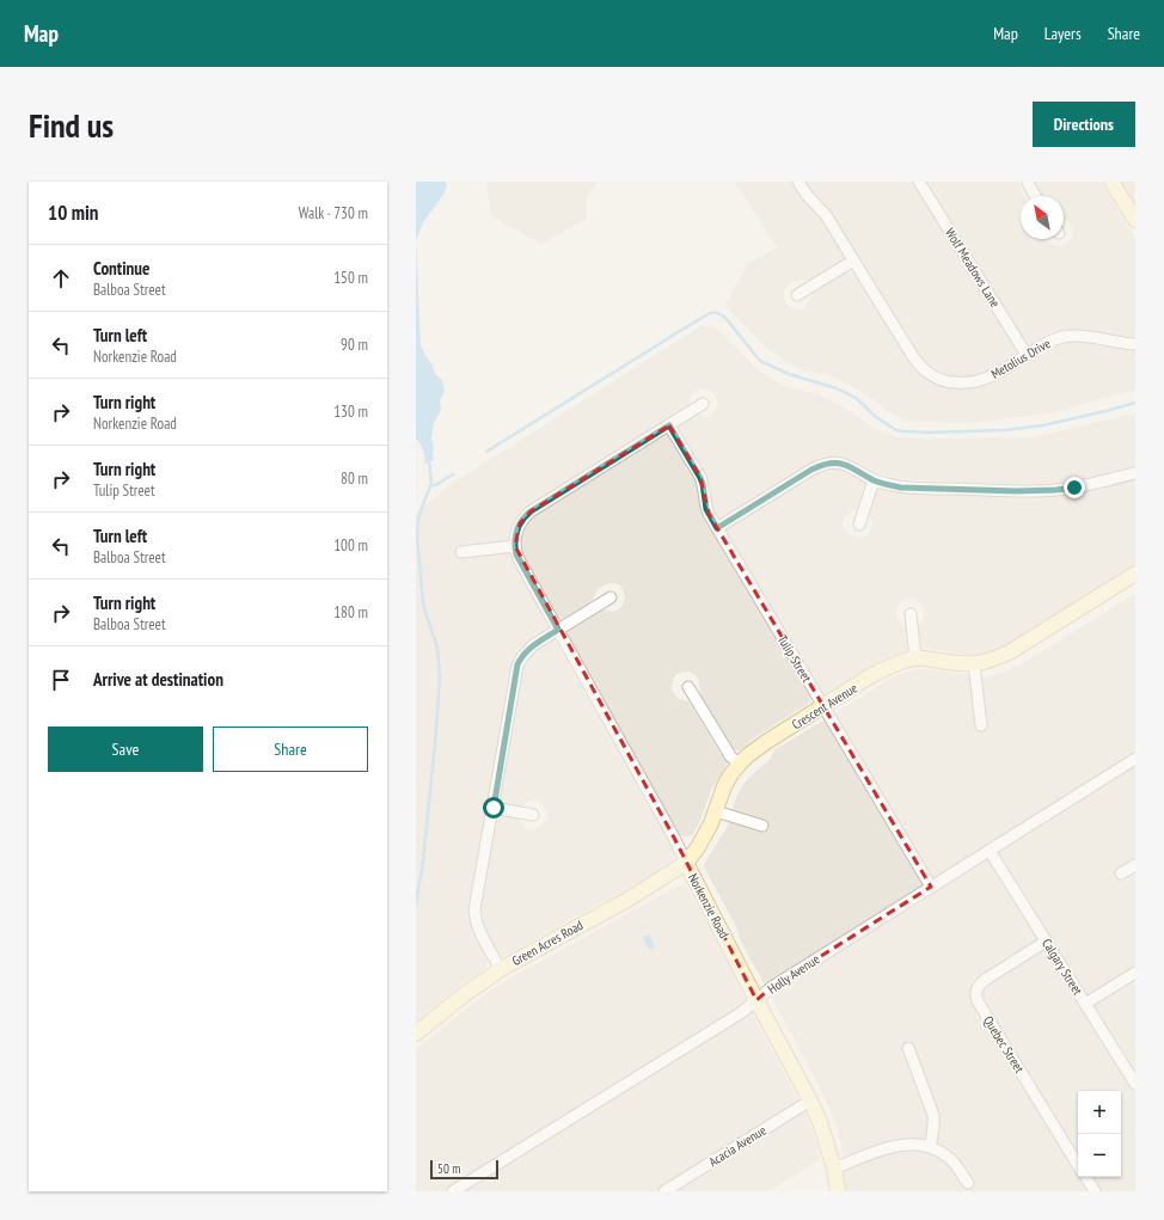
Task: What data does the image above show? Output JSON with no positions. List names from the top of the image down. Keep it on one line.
{"streets":{"street":["Wolf Meadows Lane","Metolius Drive","Tulip Street","Crescent Avenue","Norkenzie Road","Green Acres Road","Calgary Street","Holly Avenue","Quebec Street","Acacia Avenue"]},"crossings":[["Wolf Meadows Lane","Metolius Drive"],["Tulip Street","Crescent Avenue"],["Tulip Street","Holly Avenue"],["Crescent Avenue","Norkenzie Road"],["Crescent Avenue","Green Acres Road"],["Norkenzie Road","Green Acres Road"],["Norkenzie Road","Holly Avenue"],["Norkenzie Road","Acacia Avenue"],["Calgary Street","Holly Avenue"],["Calgary Street","Quebec Street"]],"scale_bar":"50 m","north":"top left","page":{"header":"Map","nav":["Map","Layers","Share"],"buttons":["Directions",["Save","Share"]],"title":"Find us","heading":["10 min","Walk · 730 m"],"list":[["Continue","Balboa Street","150 m"],["Turn left","Norkenzie Road","90 m"],["Turn right","Norkenzie Road","130 m"],["Turn right","Tulip Street","80 m"],["Turn left","Balboa Street","100 m"],["Turn right","Balboa Street","180 m"],"Arrive at destination"],"map_buttons":["+","−"],"scale":"50 m"}}
